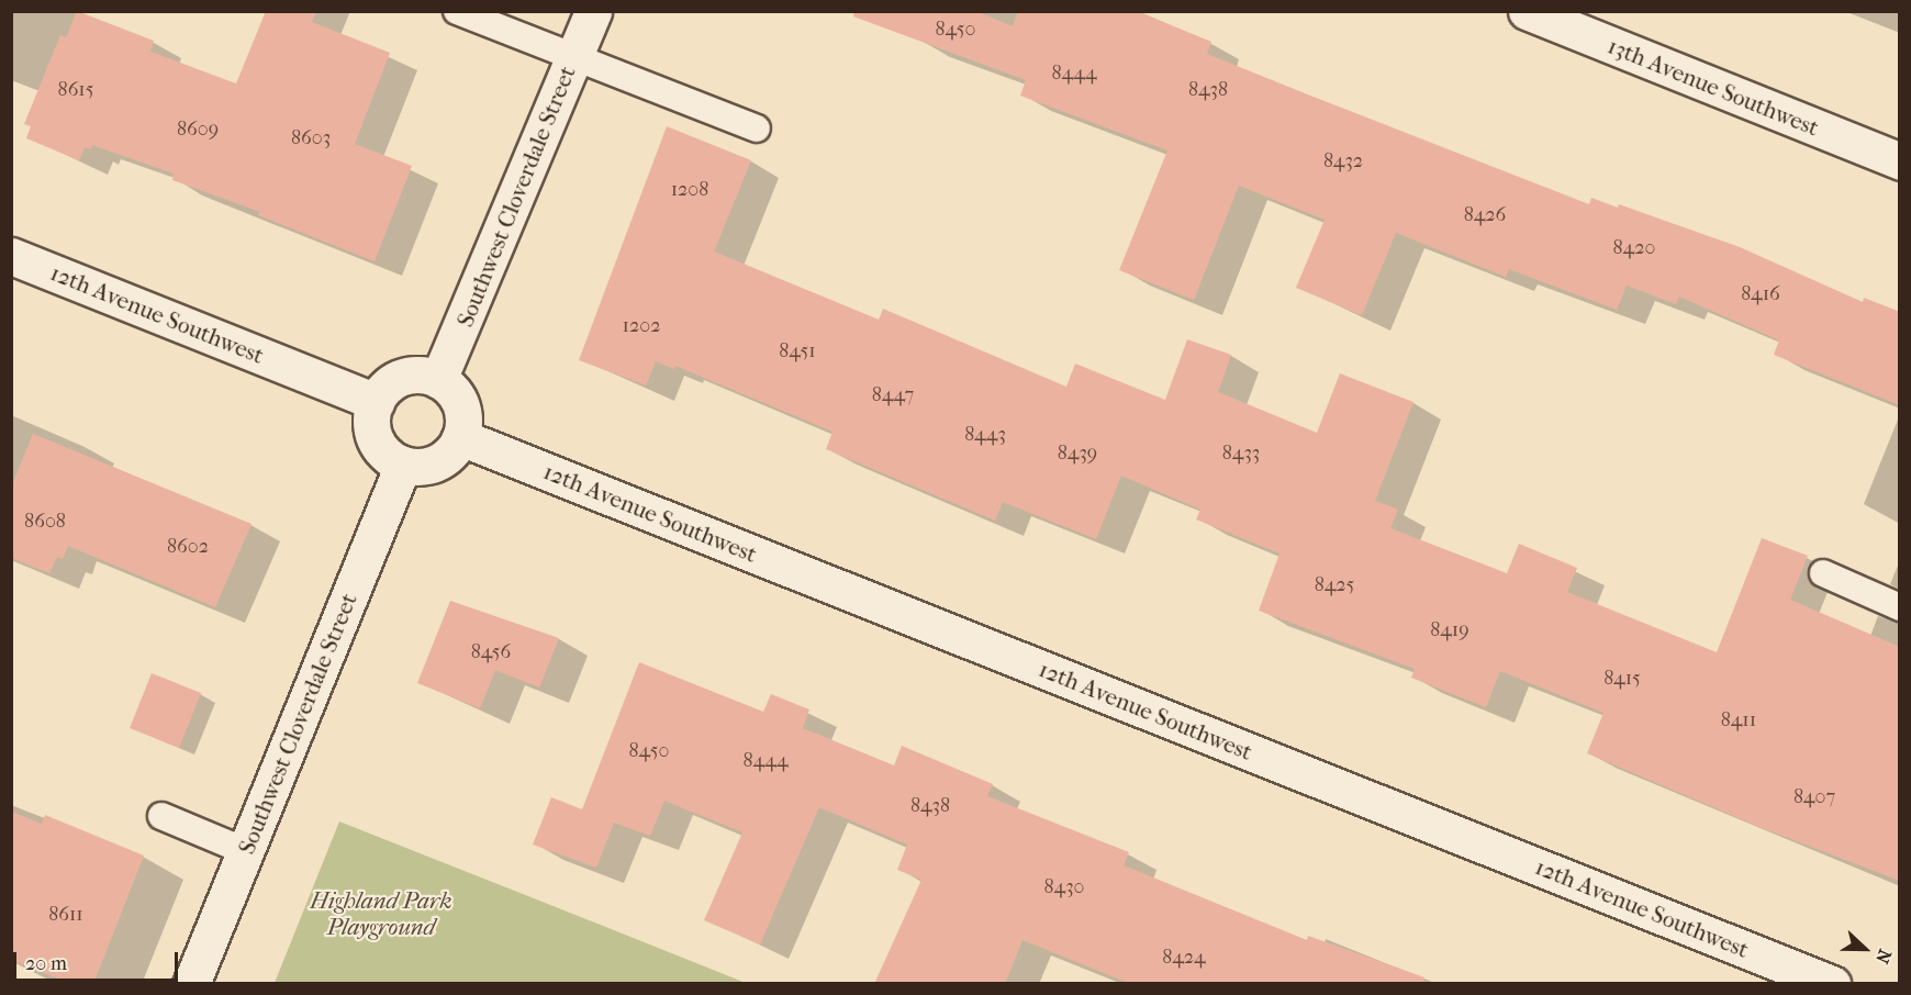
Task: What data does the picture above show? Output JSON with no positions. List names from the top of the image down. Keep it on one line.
{"streets":{"street":["13th Avenue Southwest","Southwest Cloverdale Street","12th Avenue Southwest"]},"crossings":[["Southwest Cloverdale Street","12th Avenue Southwest"]],"parks":["Highland Park Playground"],"house_numbers":["8450","8444","8615","8438","8609","8603","8432","1208","8426","8420","8416","1202","8451","8447","8443","8439","8433","8608","8602","8425","8419","8456","8415","8411","8450","8444","8407","8438","8430","8611","8424"],"scale_bar":"20 m","north":"right"}
